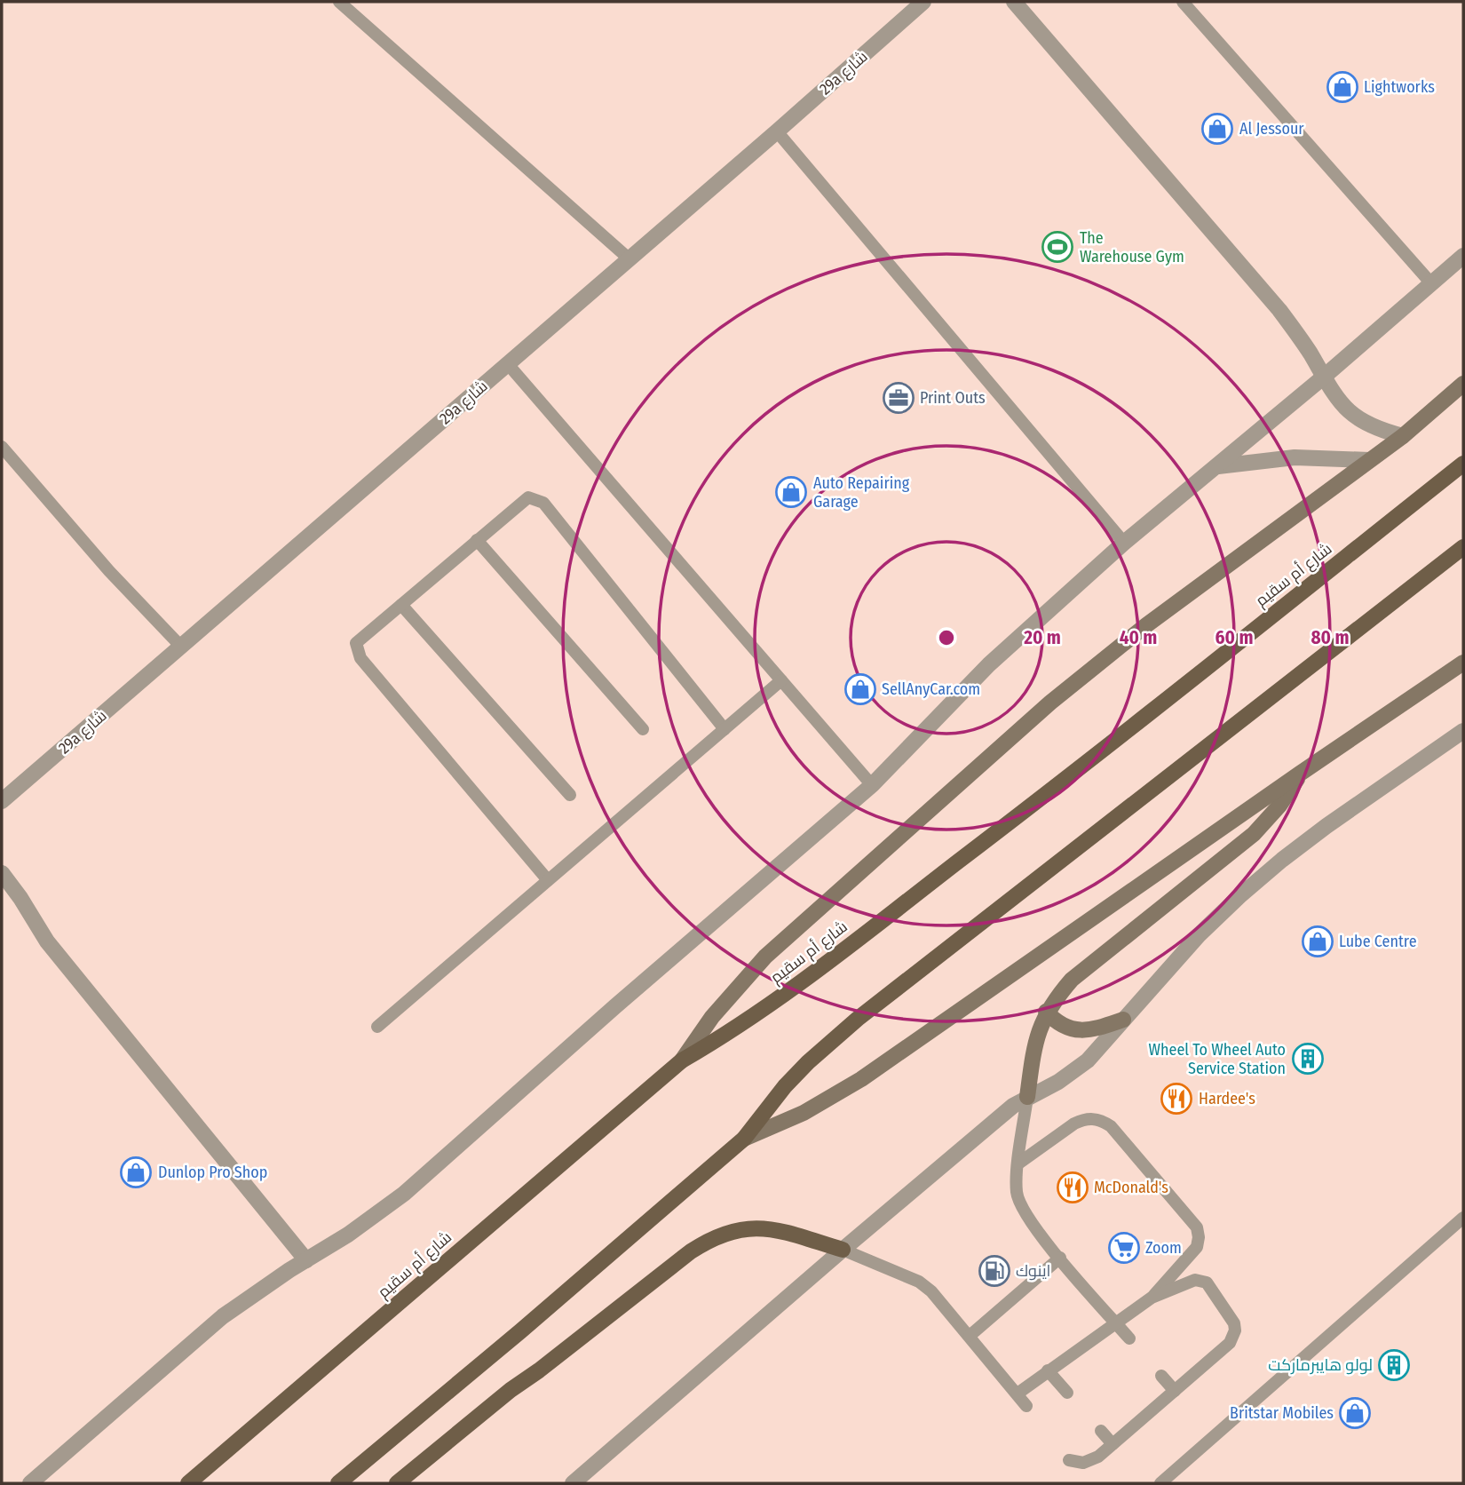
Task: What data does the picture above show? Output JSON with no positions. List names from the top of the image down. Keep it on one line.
{"streets":{"main road":["شارع أم سقيم"],"street":["29a شارع"]},"places":{"shop":["Lightworks","Al Jessour","Auto Repairing Garage","SellAnyCar.com","Lube Centre","Dunlop Pro Shop","Britstar Mobiles"],"sports":["The Warehouse Gym"],"office":["Print Outs"],"building":["Wheel To Wheel Auto Service Station","لولو هايبرماركت"],"restaurant":["Hardee's","McDonald's"],"supermarket":["Zoom"],"fuel station":["اينوك"]},"rings":["20 m","40 m","60 m","80 m"]}
